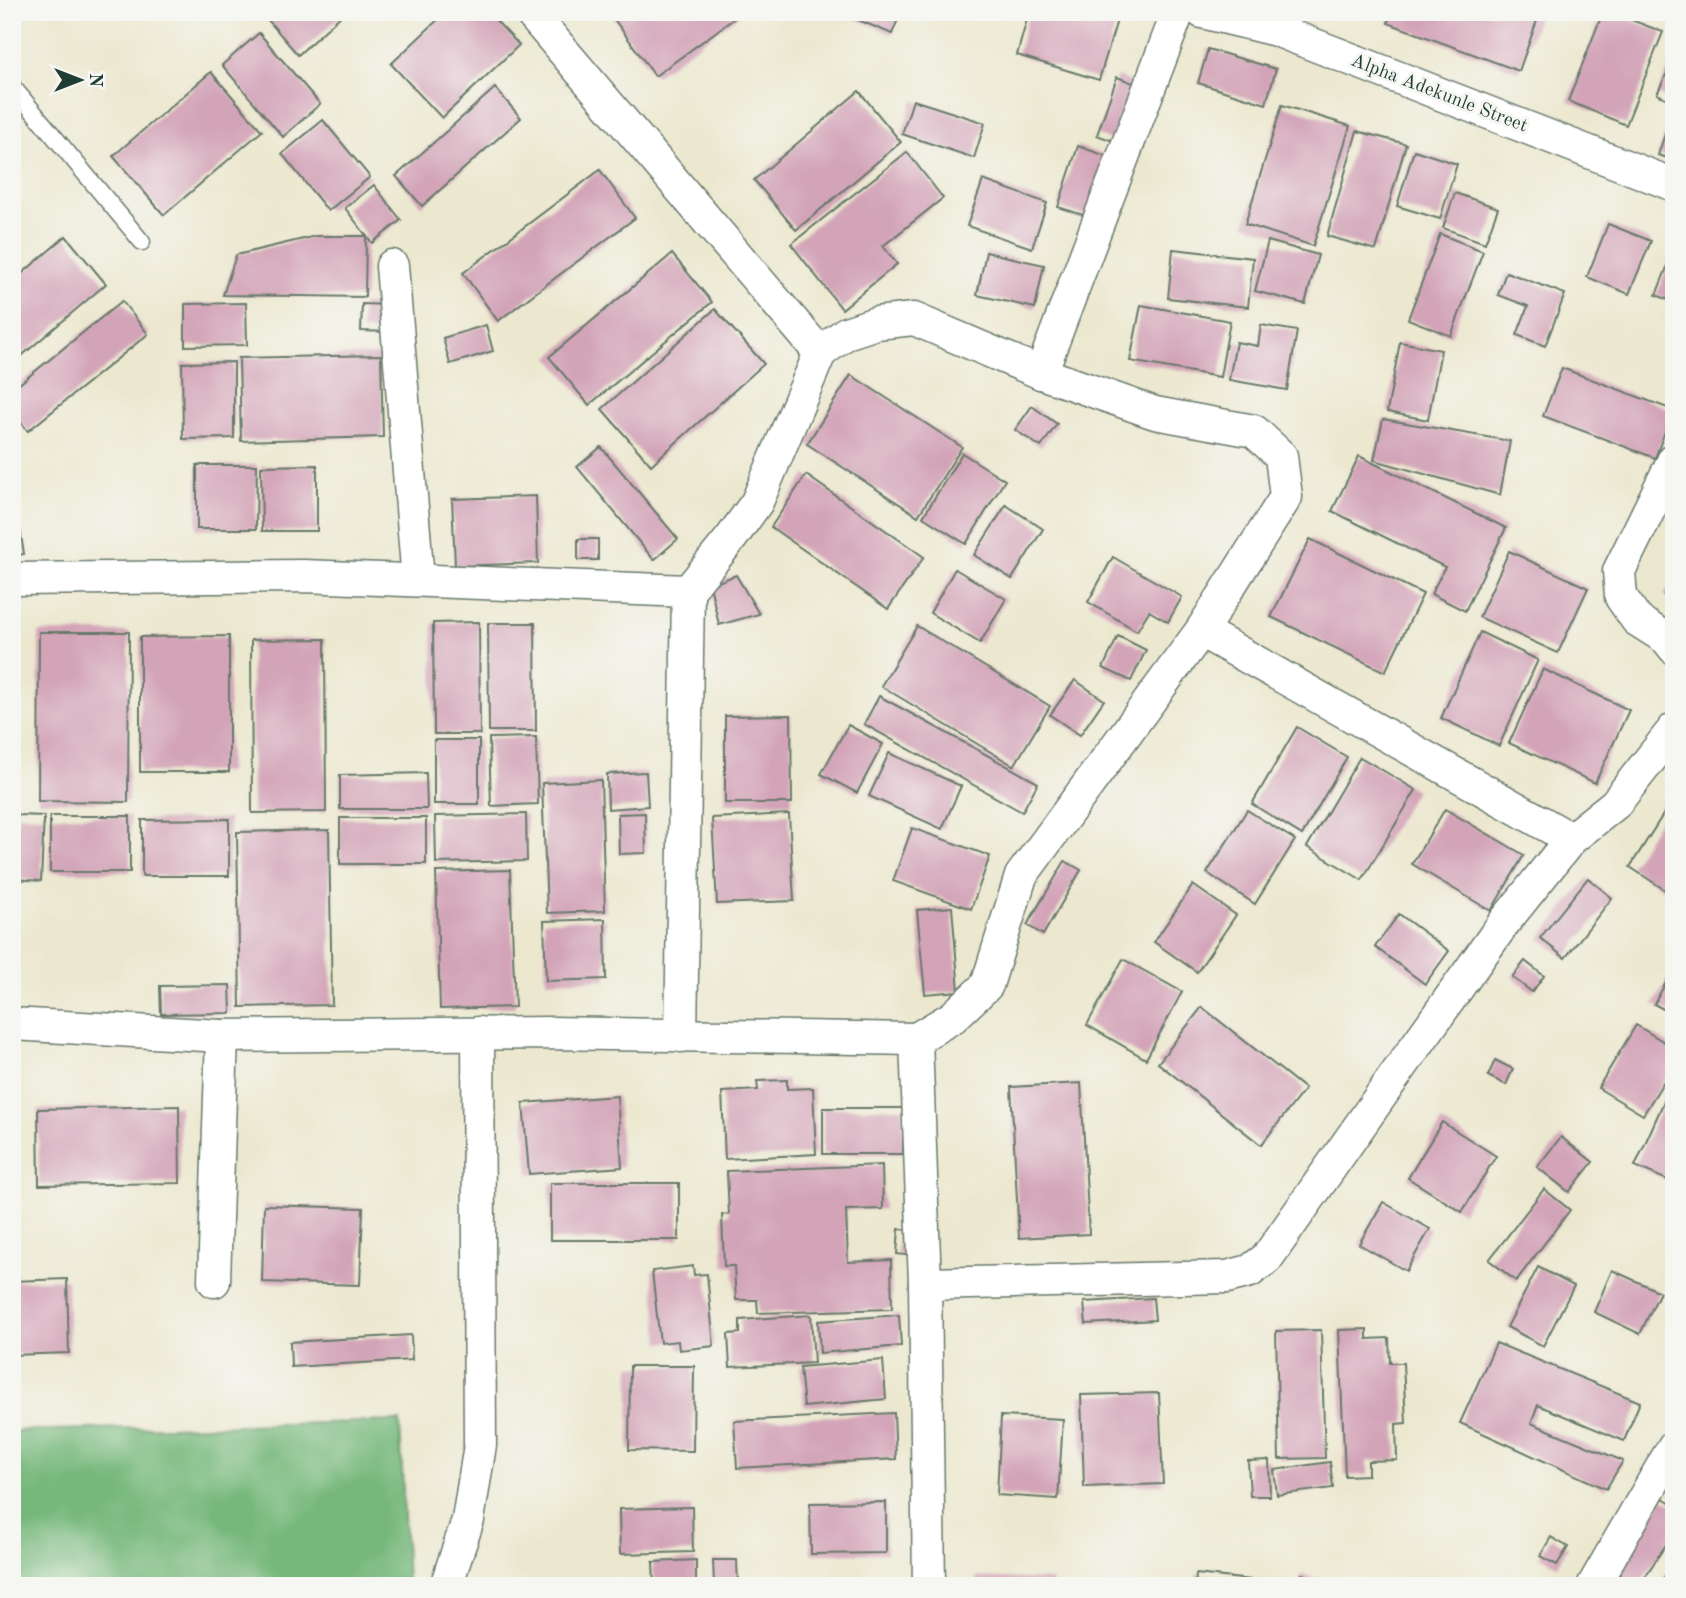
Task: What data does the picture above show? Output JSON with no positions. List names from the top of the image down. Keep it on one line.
{"streets":{"street":["Alpha Adekunle Street"]},"north":"right"}
